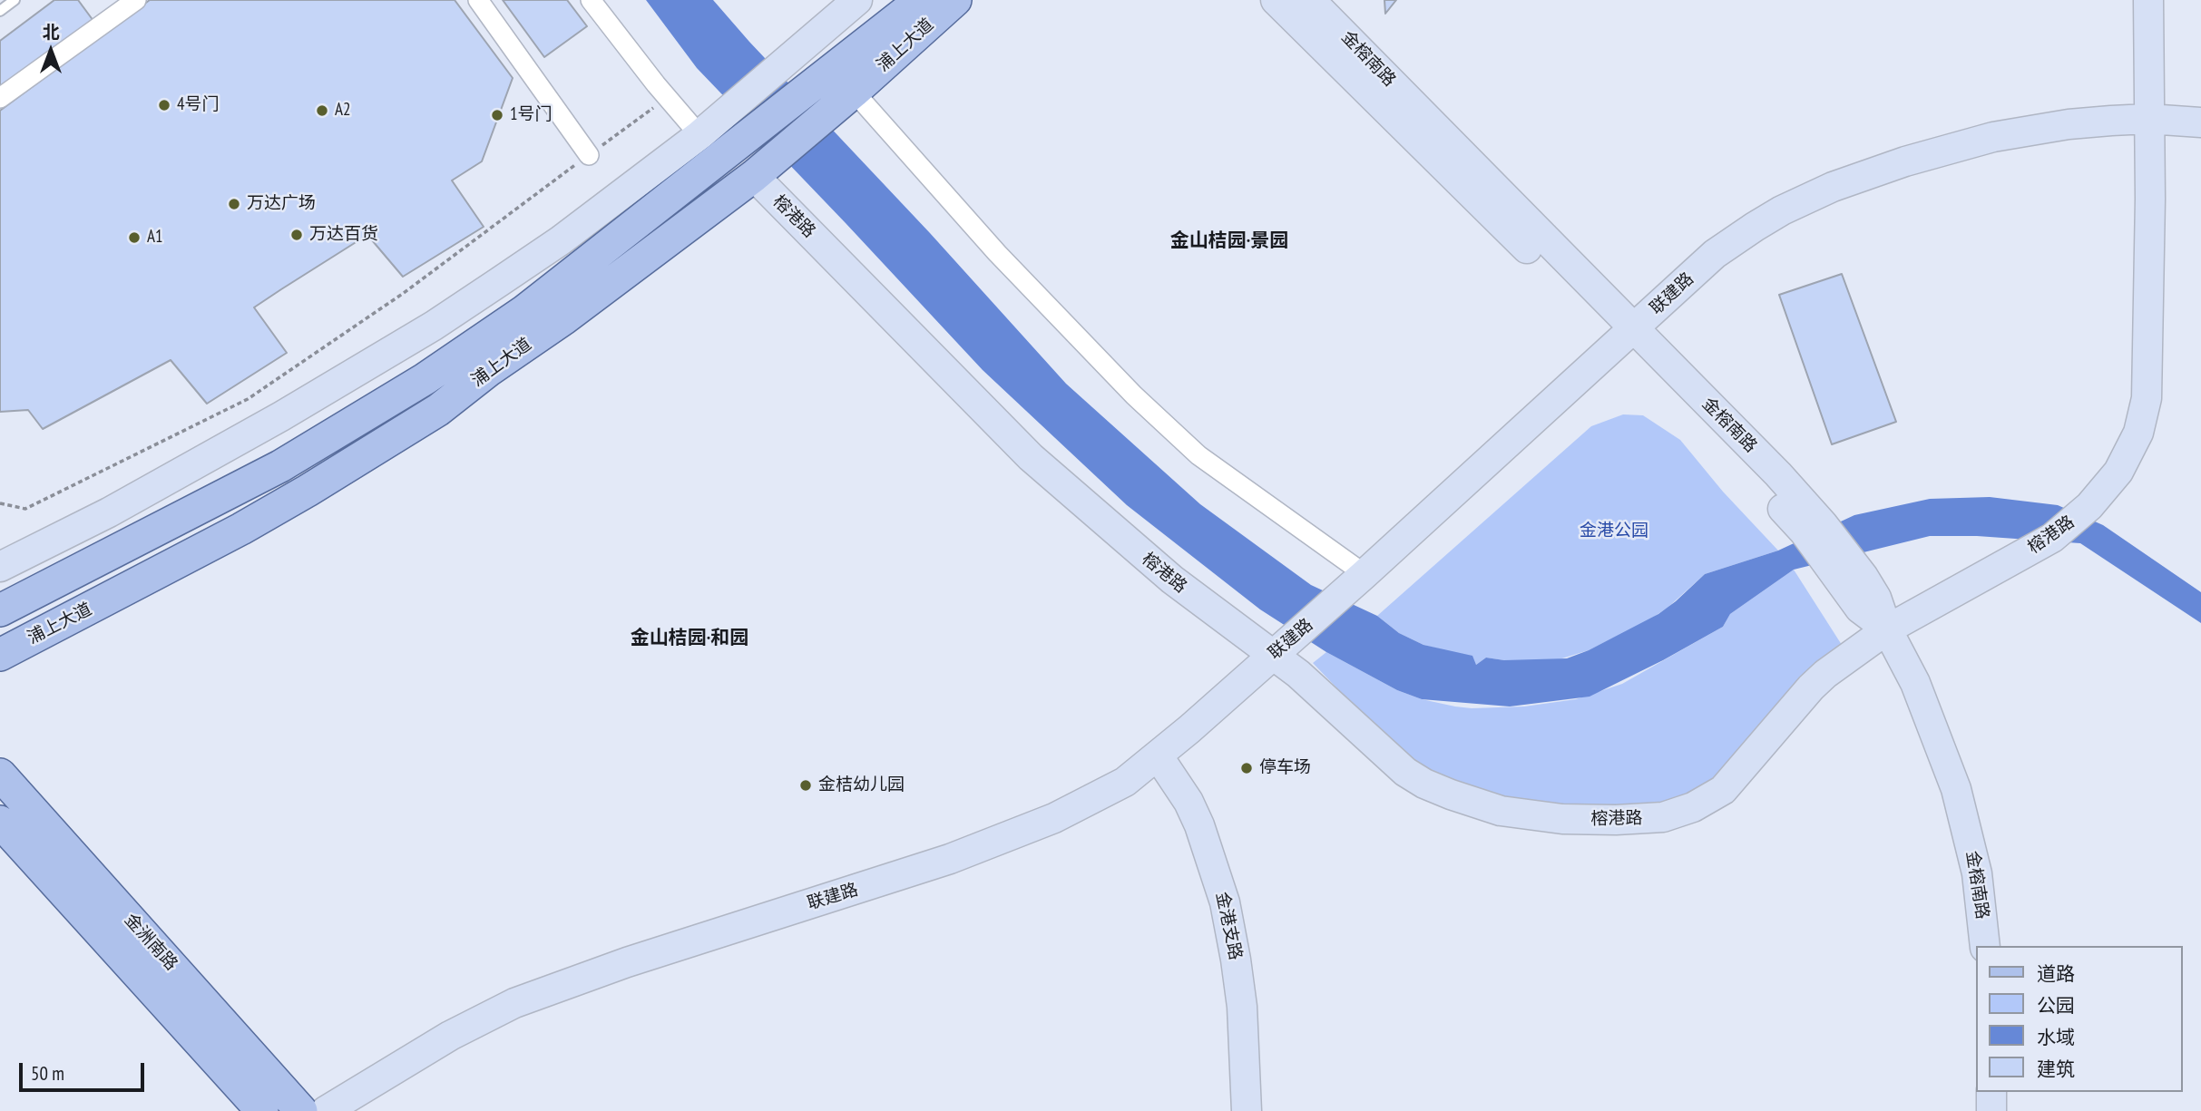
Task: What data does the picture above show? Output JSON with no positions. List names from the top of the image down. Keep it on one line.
{"streets":{"main road":["浦上大道","金洲南路"],"street":["金榕南路","榕港路","联建路","金港支路"]},"crossings":[["浦上大道","榕港路"],["金榕南路","榕港路"],["金榕南路","联建路"],["榕港路","联建路"],["联建路","金港支路"]],"districts":["金山桔园·景园","金山桔园·和园"],"parks":["金港公园"],"places":["4号门","A2","1号门","万达广场","万达百货","A1","停车场","金桔幼儿园"],"legend":["道路","公园","水域","建筑"],"scale_bar":"50 m","north":"top"}
